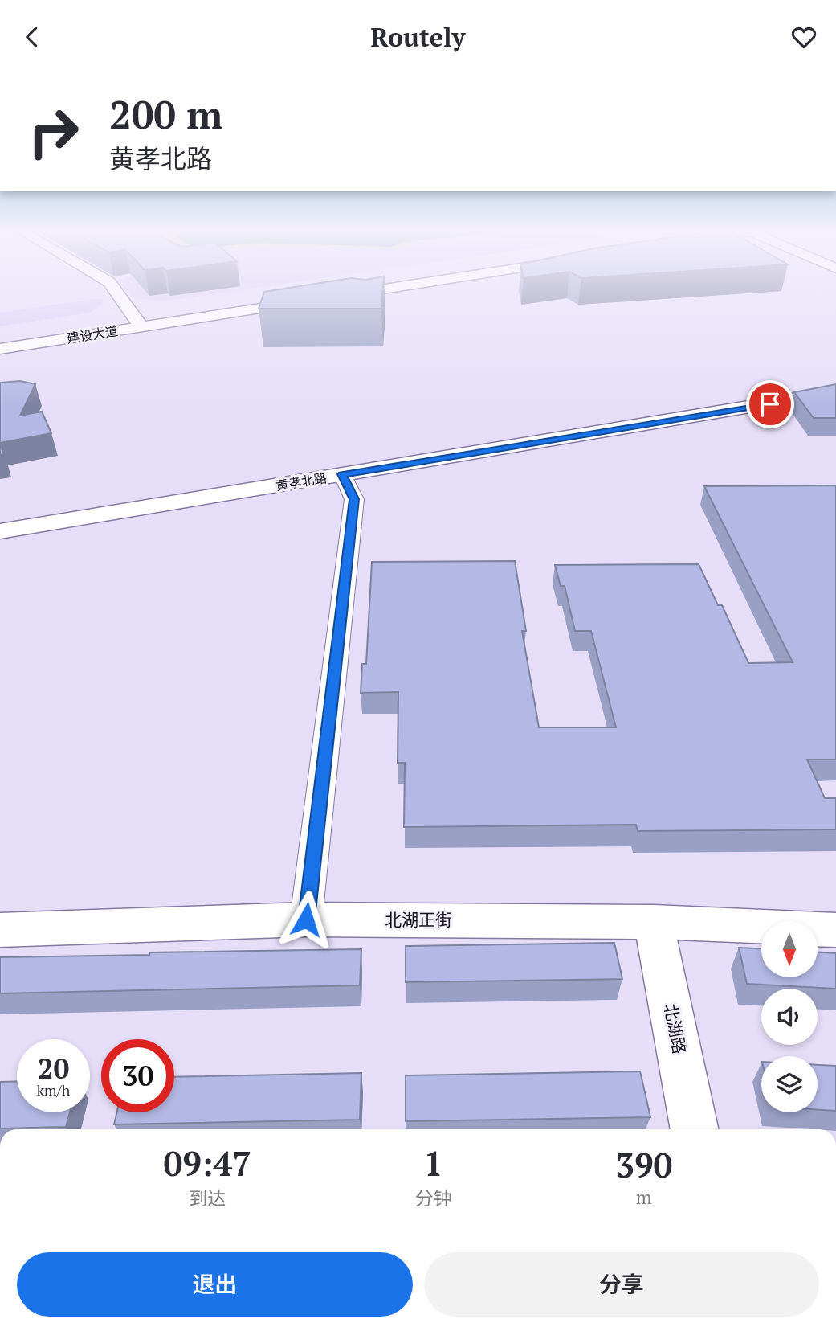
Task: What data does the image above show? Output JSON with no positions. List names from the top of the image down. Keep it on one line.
{"streets":{"main road":["建设大道","黄孝北路","北湖正街","北湖路"]},"crossings":[["北湖正街","北湖路"]],"north":"bottom","page":{"header":"Routely","turn":["200 m","黄孝北路"],"speed":"20 km/h","limit":"30","eta":["09:47","到达","1","分钟","390","m"],"buttons":["退出","分享"]}}
